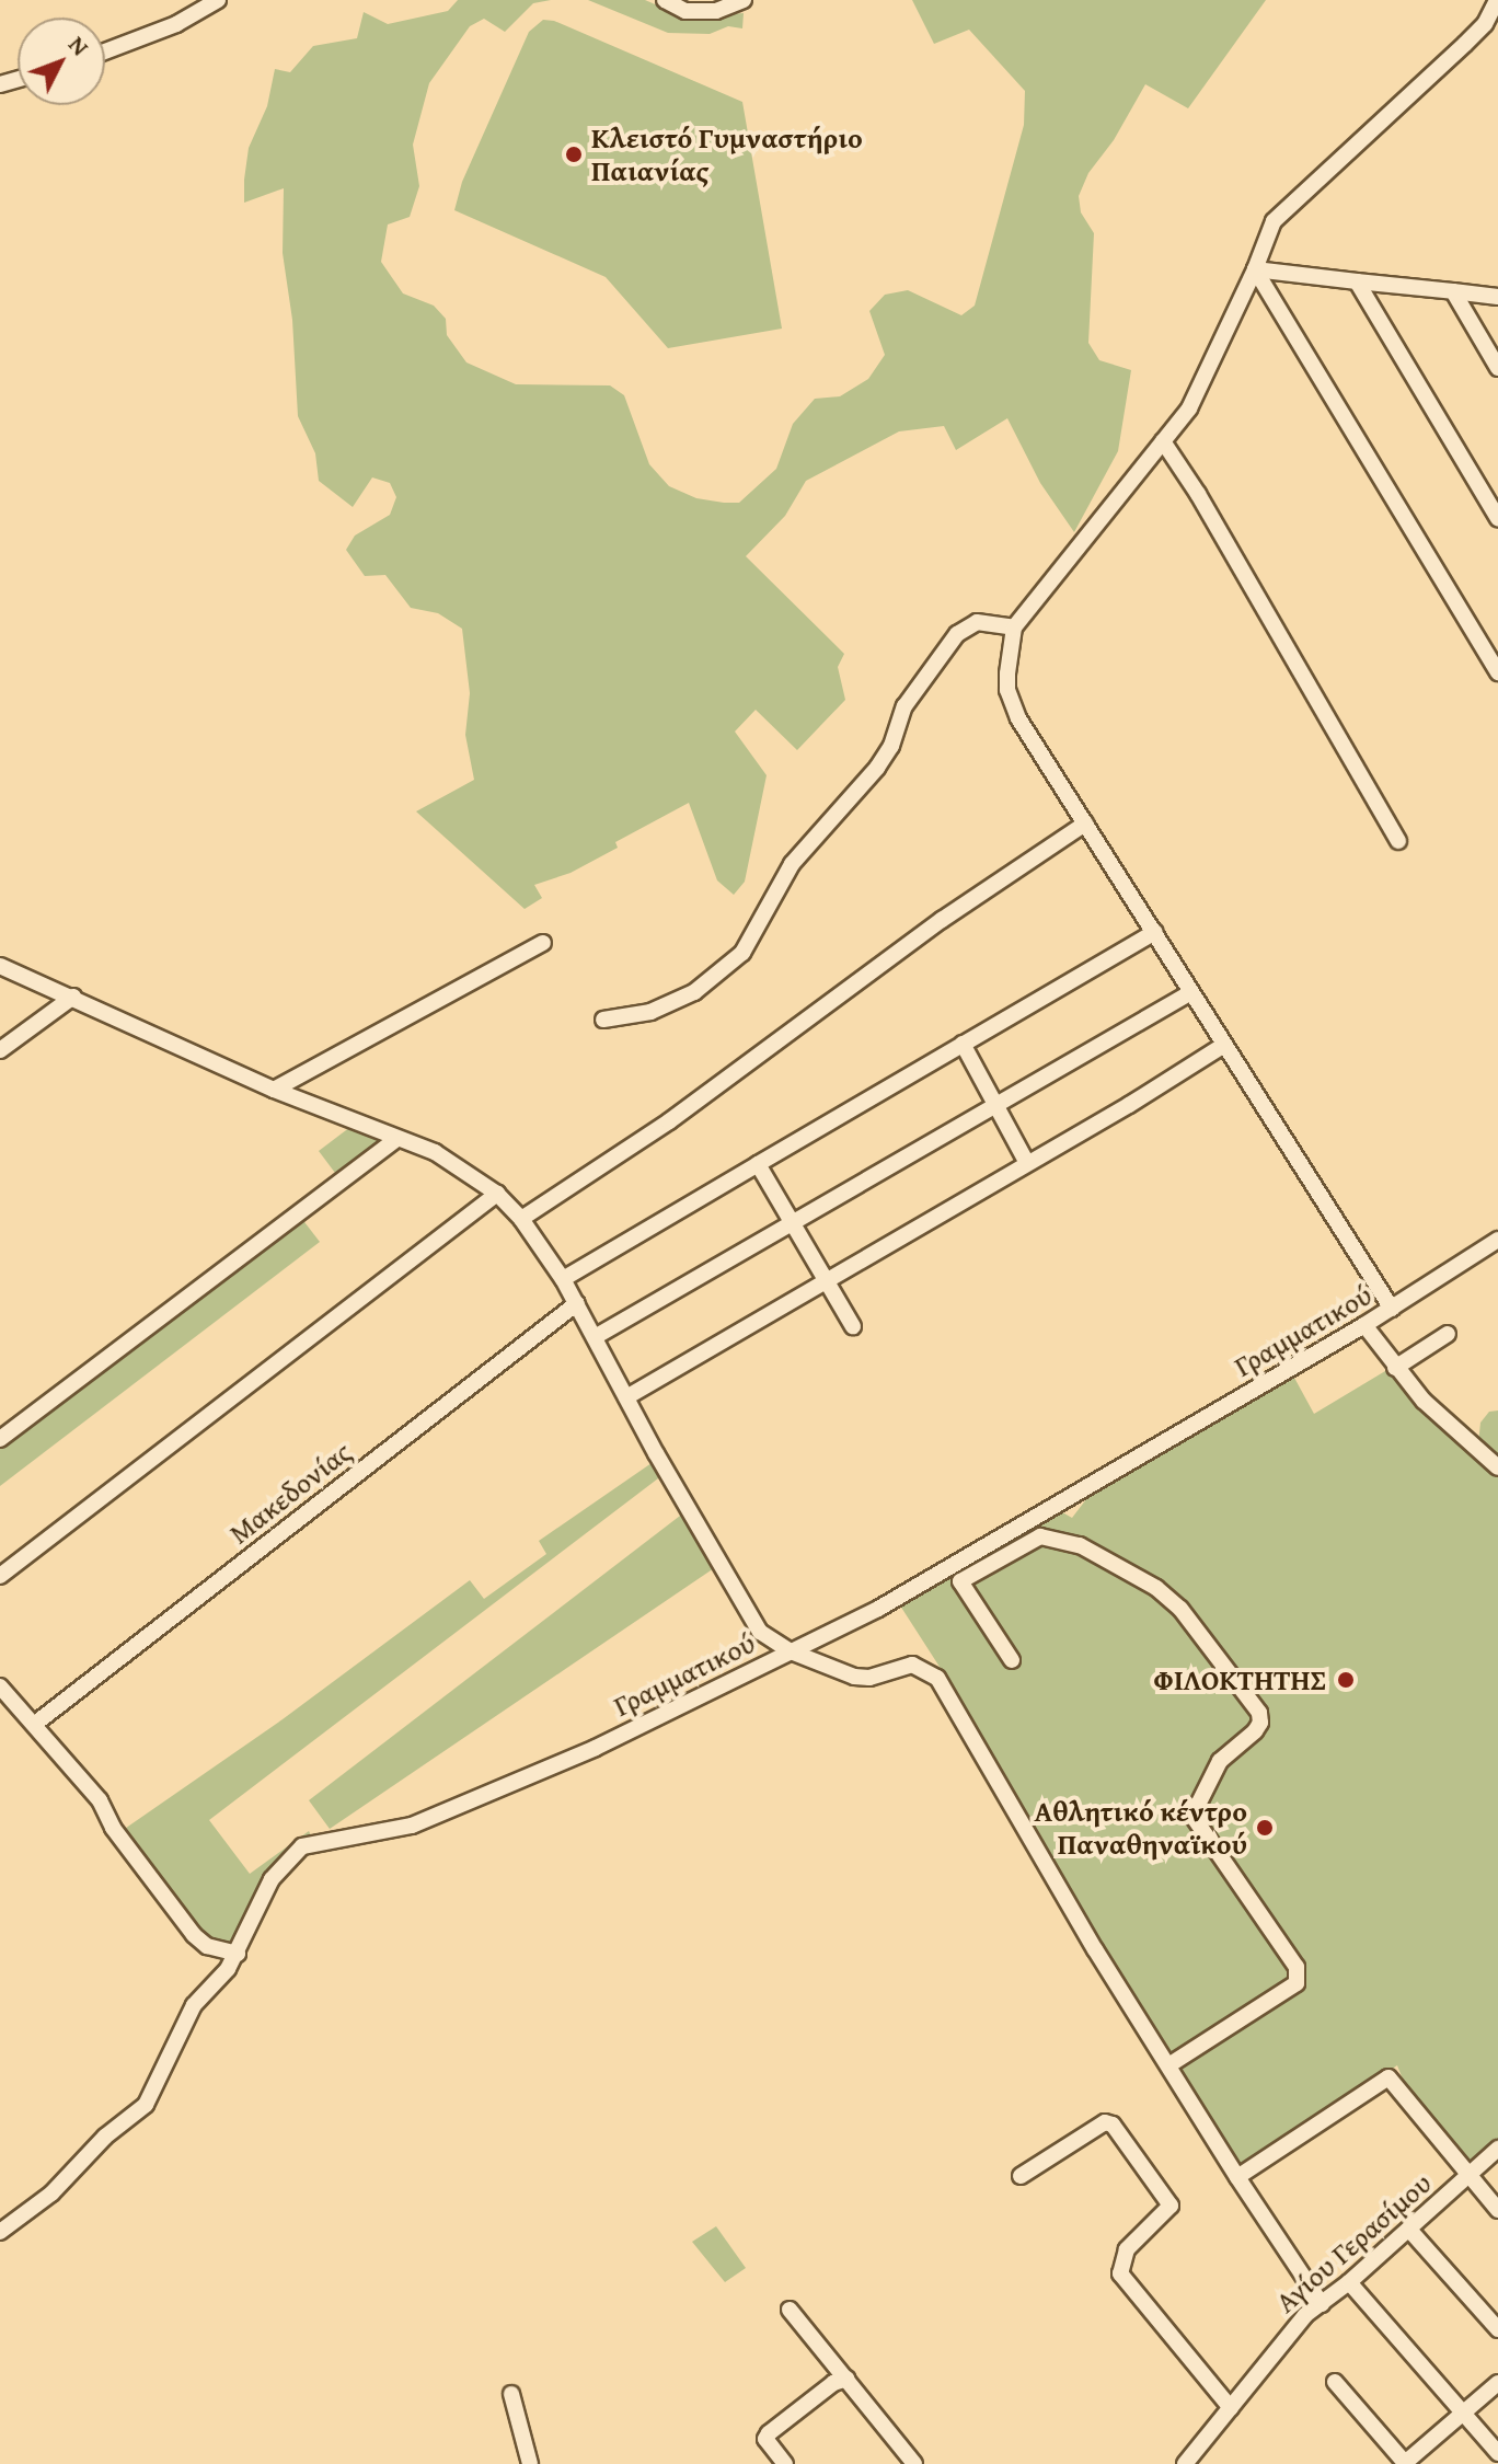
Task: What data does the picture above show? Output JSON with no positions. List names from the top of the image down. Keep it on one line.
{"streets":{"street":["Γραμματικού","Μακεδονίας","Αγίου Γερασίμου"]},"places":["Κλειστό Γυμναστήριο Παιανίας","ΦΙΛΟΚΤΗΤΗΣ","Αθλητικό κέντρο Παναθηναϊκού"],"north":"top right"}
